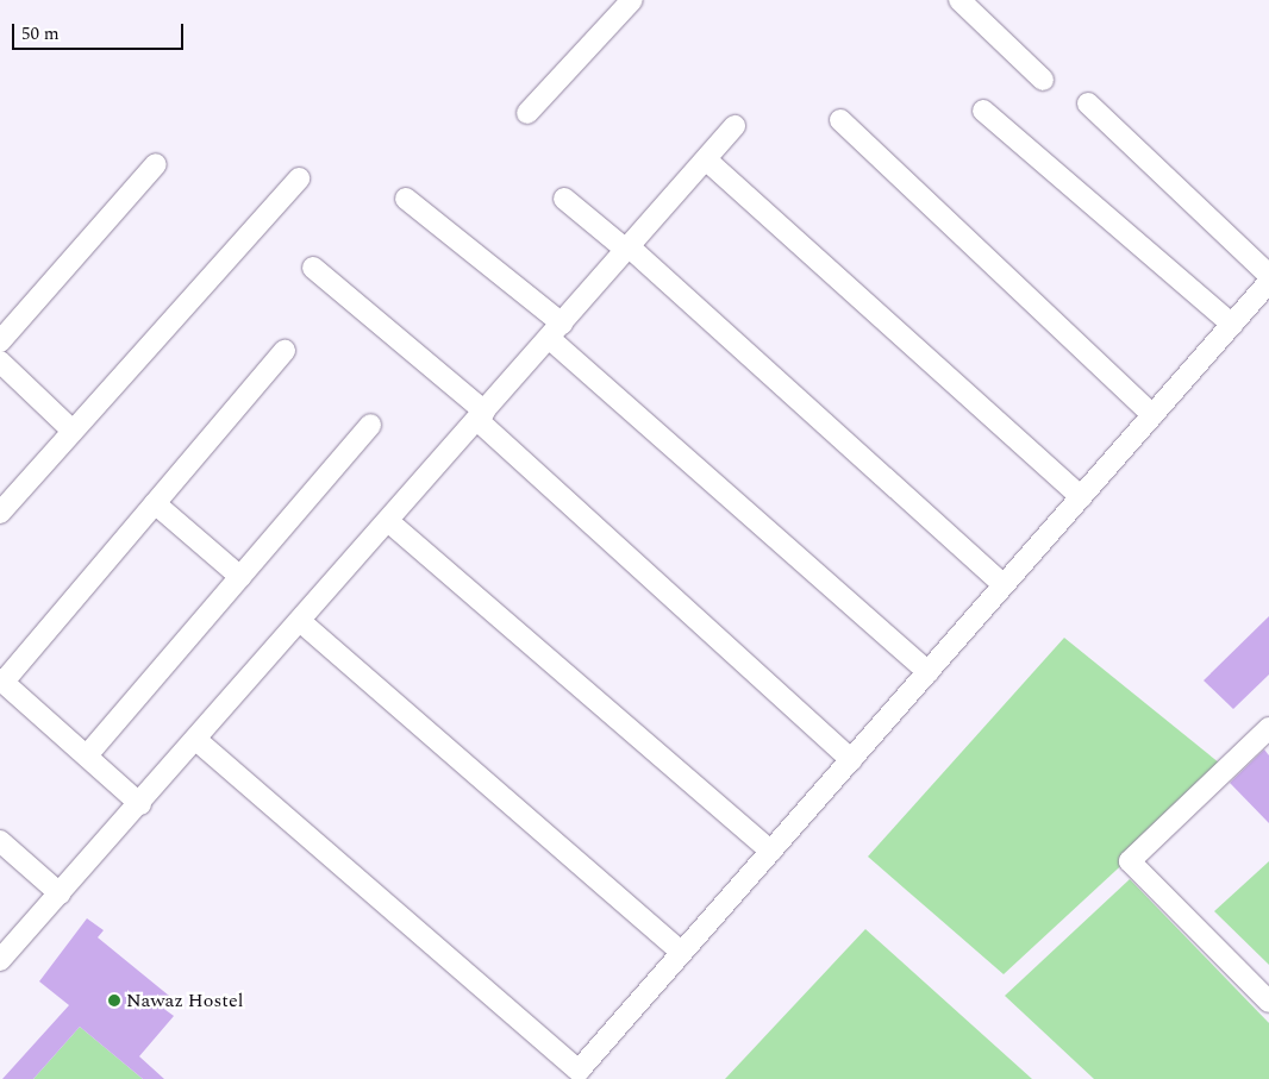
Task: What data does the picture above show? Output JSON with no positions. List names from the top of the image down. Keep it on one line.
{"places":["Nawaz Hostel"],"scale_bar":"50 m"}
